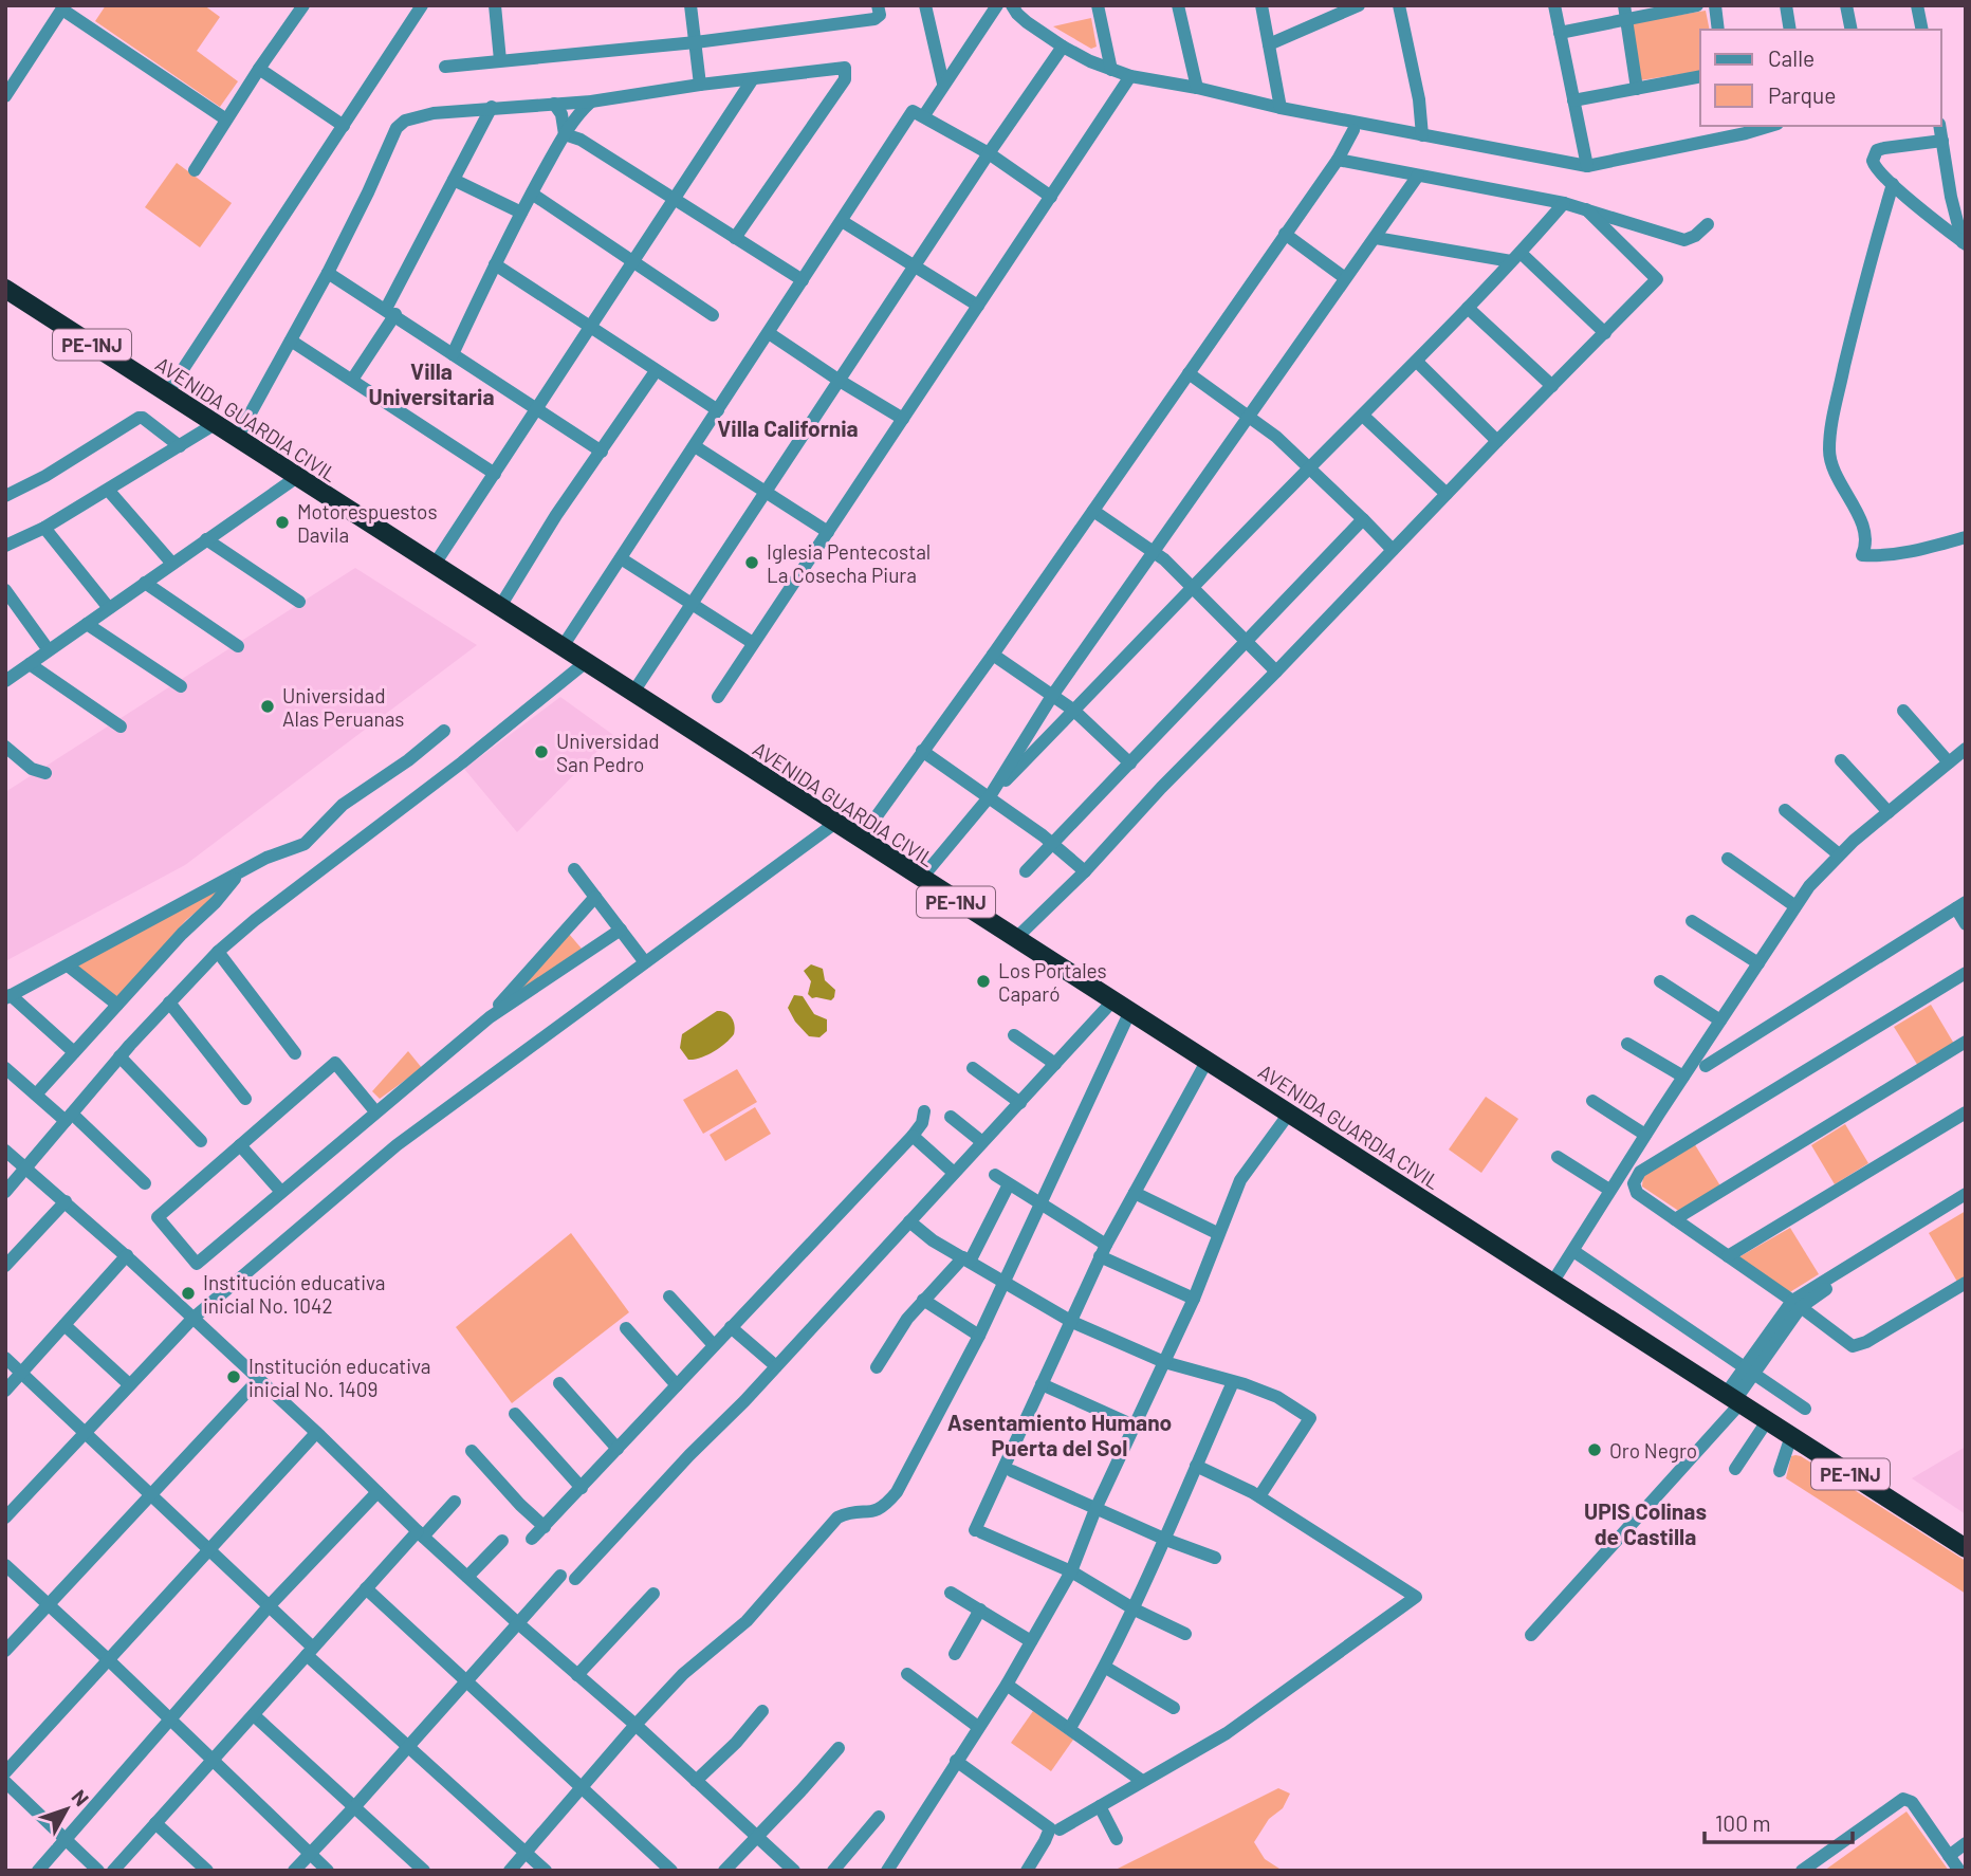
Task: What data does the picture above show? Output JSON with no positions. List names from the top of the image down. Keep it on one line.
{"streets":{"highway":["PE-1NJ","AVENIDA GUARDIA CIVIL"]},"crossings":[["PE-1NJ","AVENIDA GUARDIA CIVIL"]],"districts":["Villa Universitaria","Villa California","Asentamiento Humano Puerta del Sol","UPIS Colinas de Castilla"],"places":["Motorespuestos Davila","Iglesia Pentecostal La Cosecha Piura","Universidad Alas Peruanas","Universidad San Pedro","Los Portales Caparó","Institución educativa inicial No. 1042","Institución educativa inicial No. 1409","Oro Negro"],"legend":["Calle","Parque"],"scale_bar":"100 m","north":"top right"}
